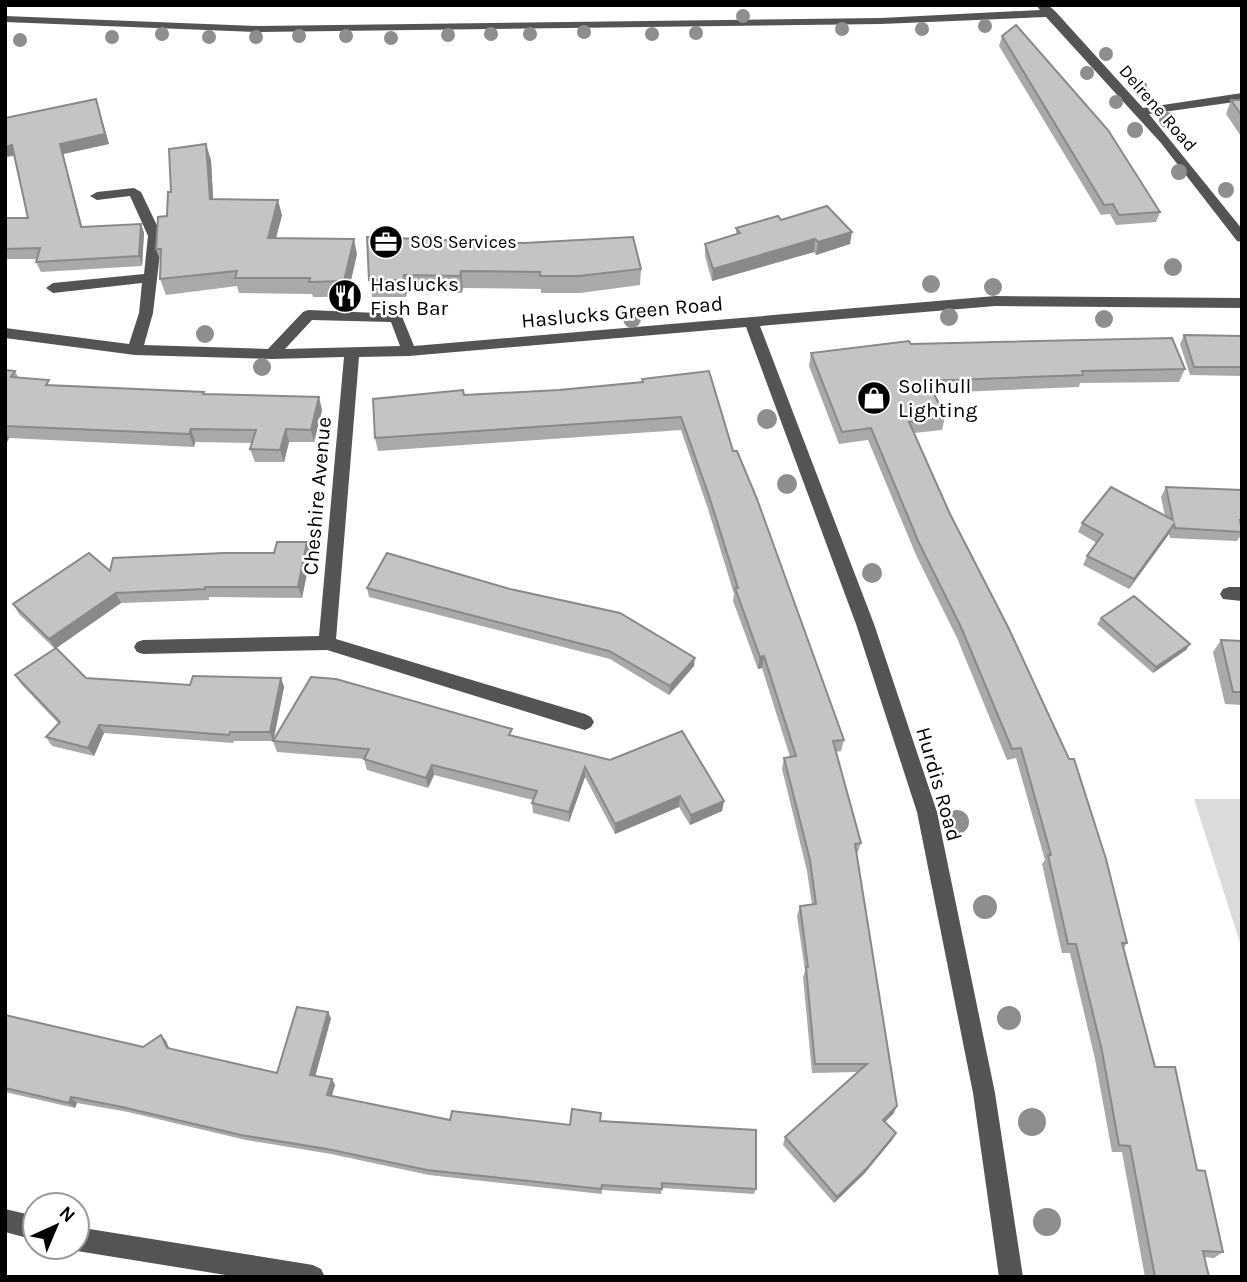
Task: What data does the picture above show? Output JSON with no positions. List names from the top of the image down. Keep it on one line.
{"streets":{"street":["Delrene Road","Haslucks Green Road","Cheshire Avenue","Hurdis Road"]},"crossings":[["Haslucks Green Road","Cheshire Avenue"],["Haslucks Green Road","Hurdis Road"]],"places":{"office":["SOS Services"],"restaurant":["Haslucks Fish Bar"],"shop":["Solihull Lighting"]},"north":"top right"}
